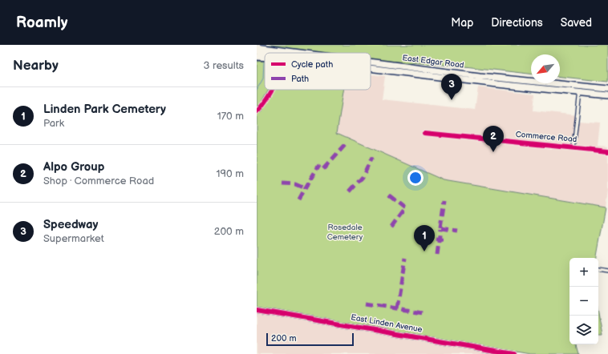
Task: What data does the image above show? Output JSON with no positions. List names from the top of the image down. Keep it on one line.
{"streets":{"highway":["East Edgar Road"],"street":["Commerce Road","East Linden Avenue"]},"parks":["Rosedale Cemetery"],"legend":["Cycle path","Path"],"scale_bar":"200 m","north":"bottom left","page":{"header":"Roamly","nav":["Map","Directions","Saved"],"heading":["Nearby","3 results"],"pins":["3","2","1"],"list":[{"mark":"1","name":"Linden Park Cemetery","note":"Park","value":"170 m"},{"mark":"2","name":"Alpo Group","note":"Shop · Commerce Road","value":"190 m"},{"mark":"3","name":"Speedway","note":"Supermarket","value":"200 m"}],"map_buttons":["+","−"],"scale":"200 m"}}
